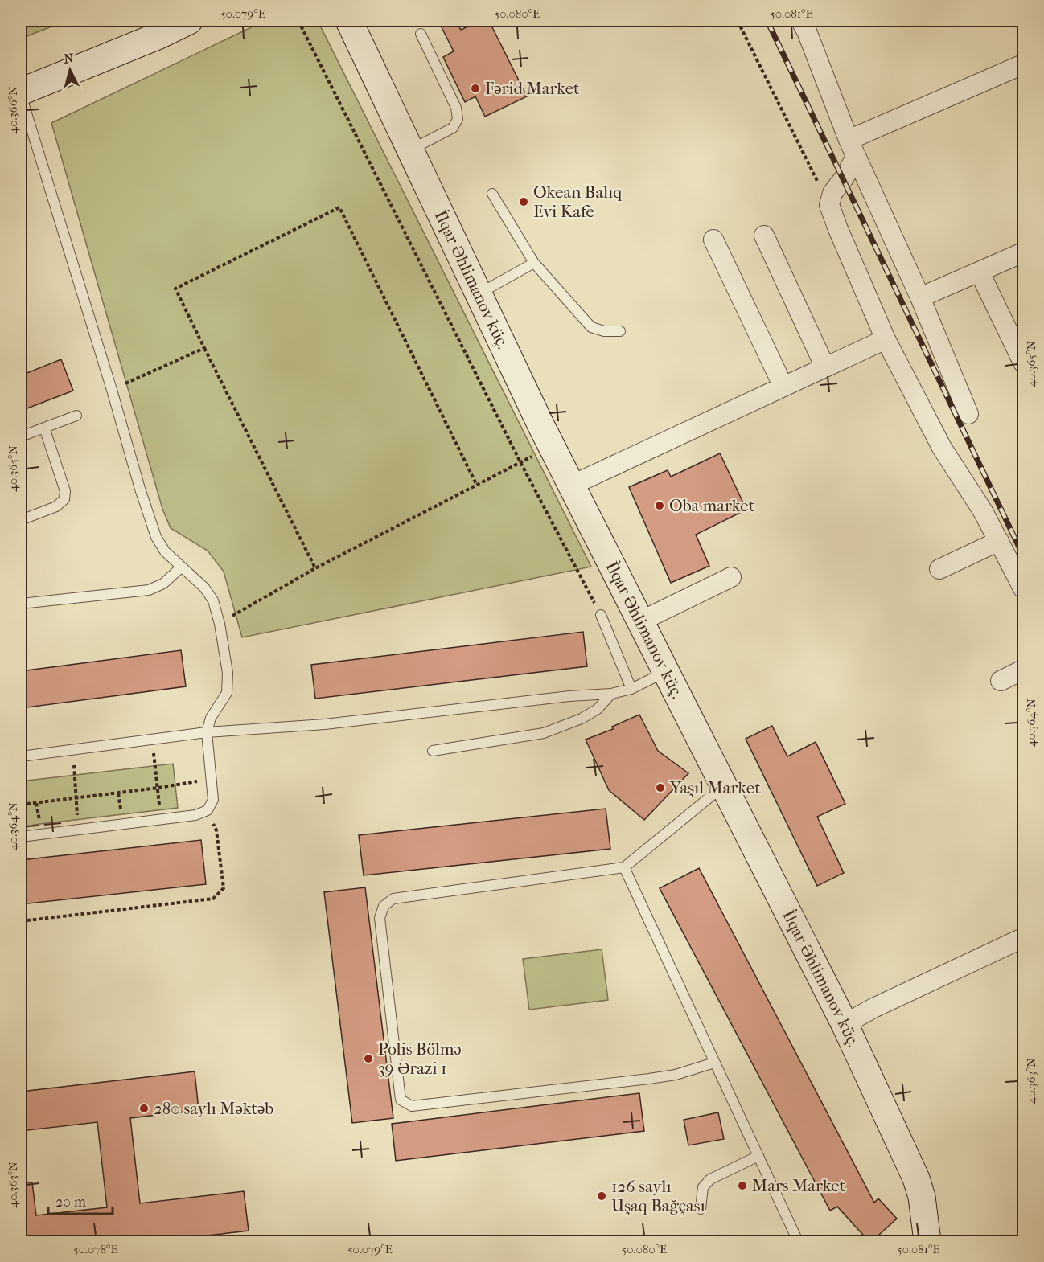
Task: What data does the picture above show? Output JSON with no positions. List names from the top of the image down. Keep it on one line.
{"streets":{"street":["İlqar Əhlimanov küç."]},"places":["Fərid Market","Okean Balıq Evi Kafe","Oba market","Yaşıl Market","Polis Bölmə 39 Ərazi 1","280 saylı Məktəb","Mars Market","126 saylı Uşaq Bağçası"],"scale_bar":"20 m","north":"top","coordinates":["50.079°E","50.080°E","50.081°E","40.366°N","40.365°N","40.364°N","40.363°N","50.078°E"]}
